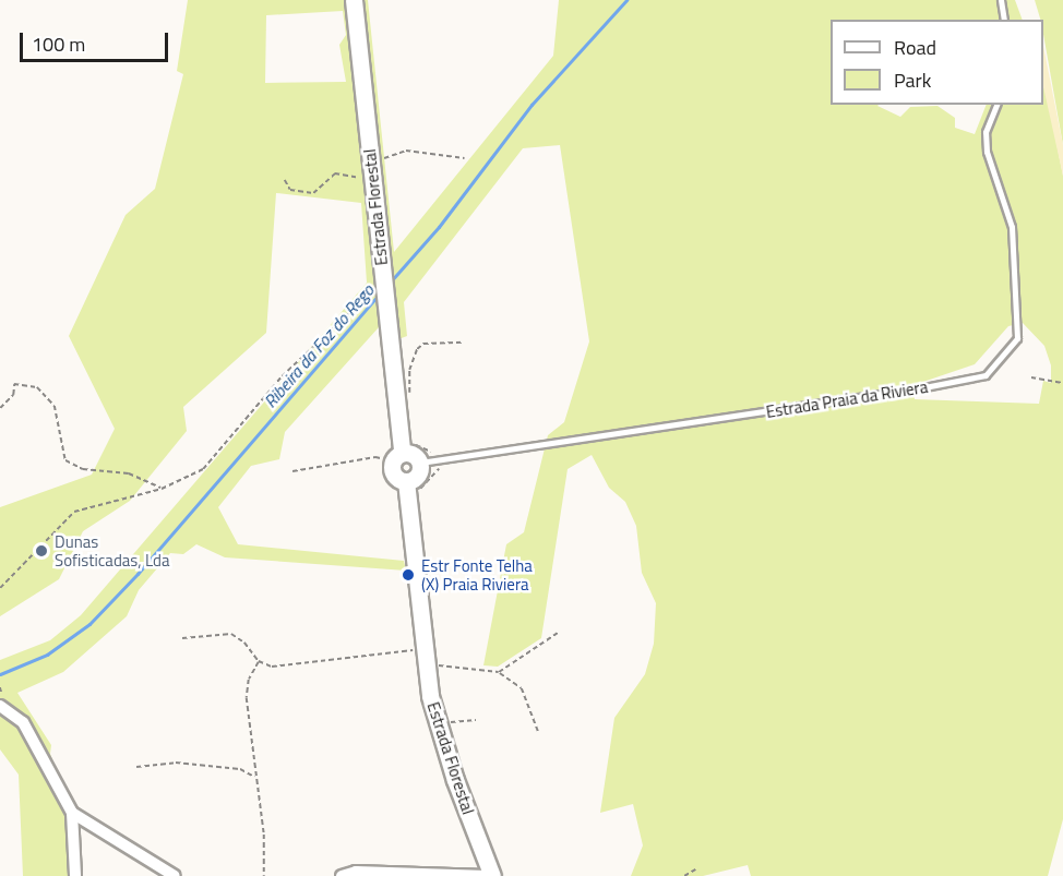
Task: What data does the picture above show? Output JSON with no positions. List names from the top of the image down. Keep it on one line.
{"streets":{"main road":["Estrada Florestal"],"lane":["Estrada Praia da Riviera"]},"crossings":[["Estrada Florestal","Estrada Praia da Riviera"]],"water":["Ribeira da Foz do Rego"],"places":["Dunas Sofisticadas, Lda","Estr Fonte Telha (X) Praia Riviera"],"legend":["Road","Park"],"scale_bar":"100 m"}
